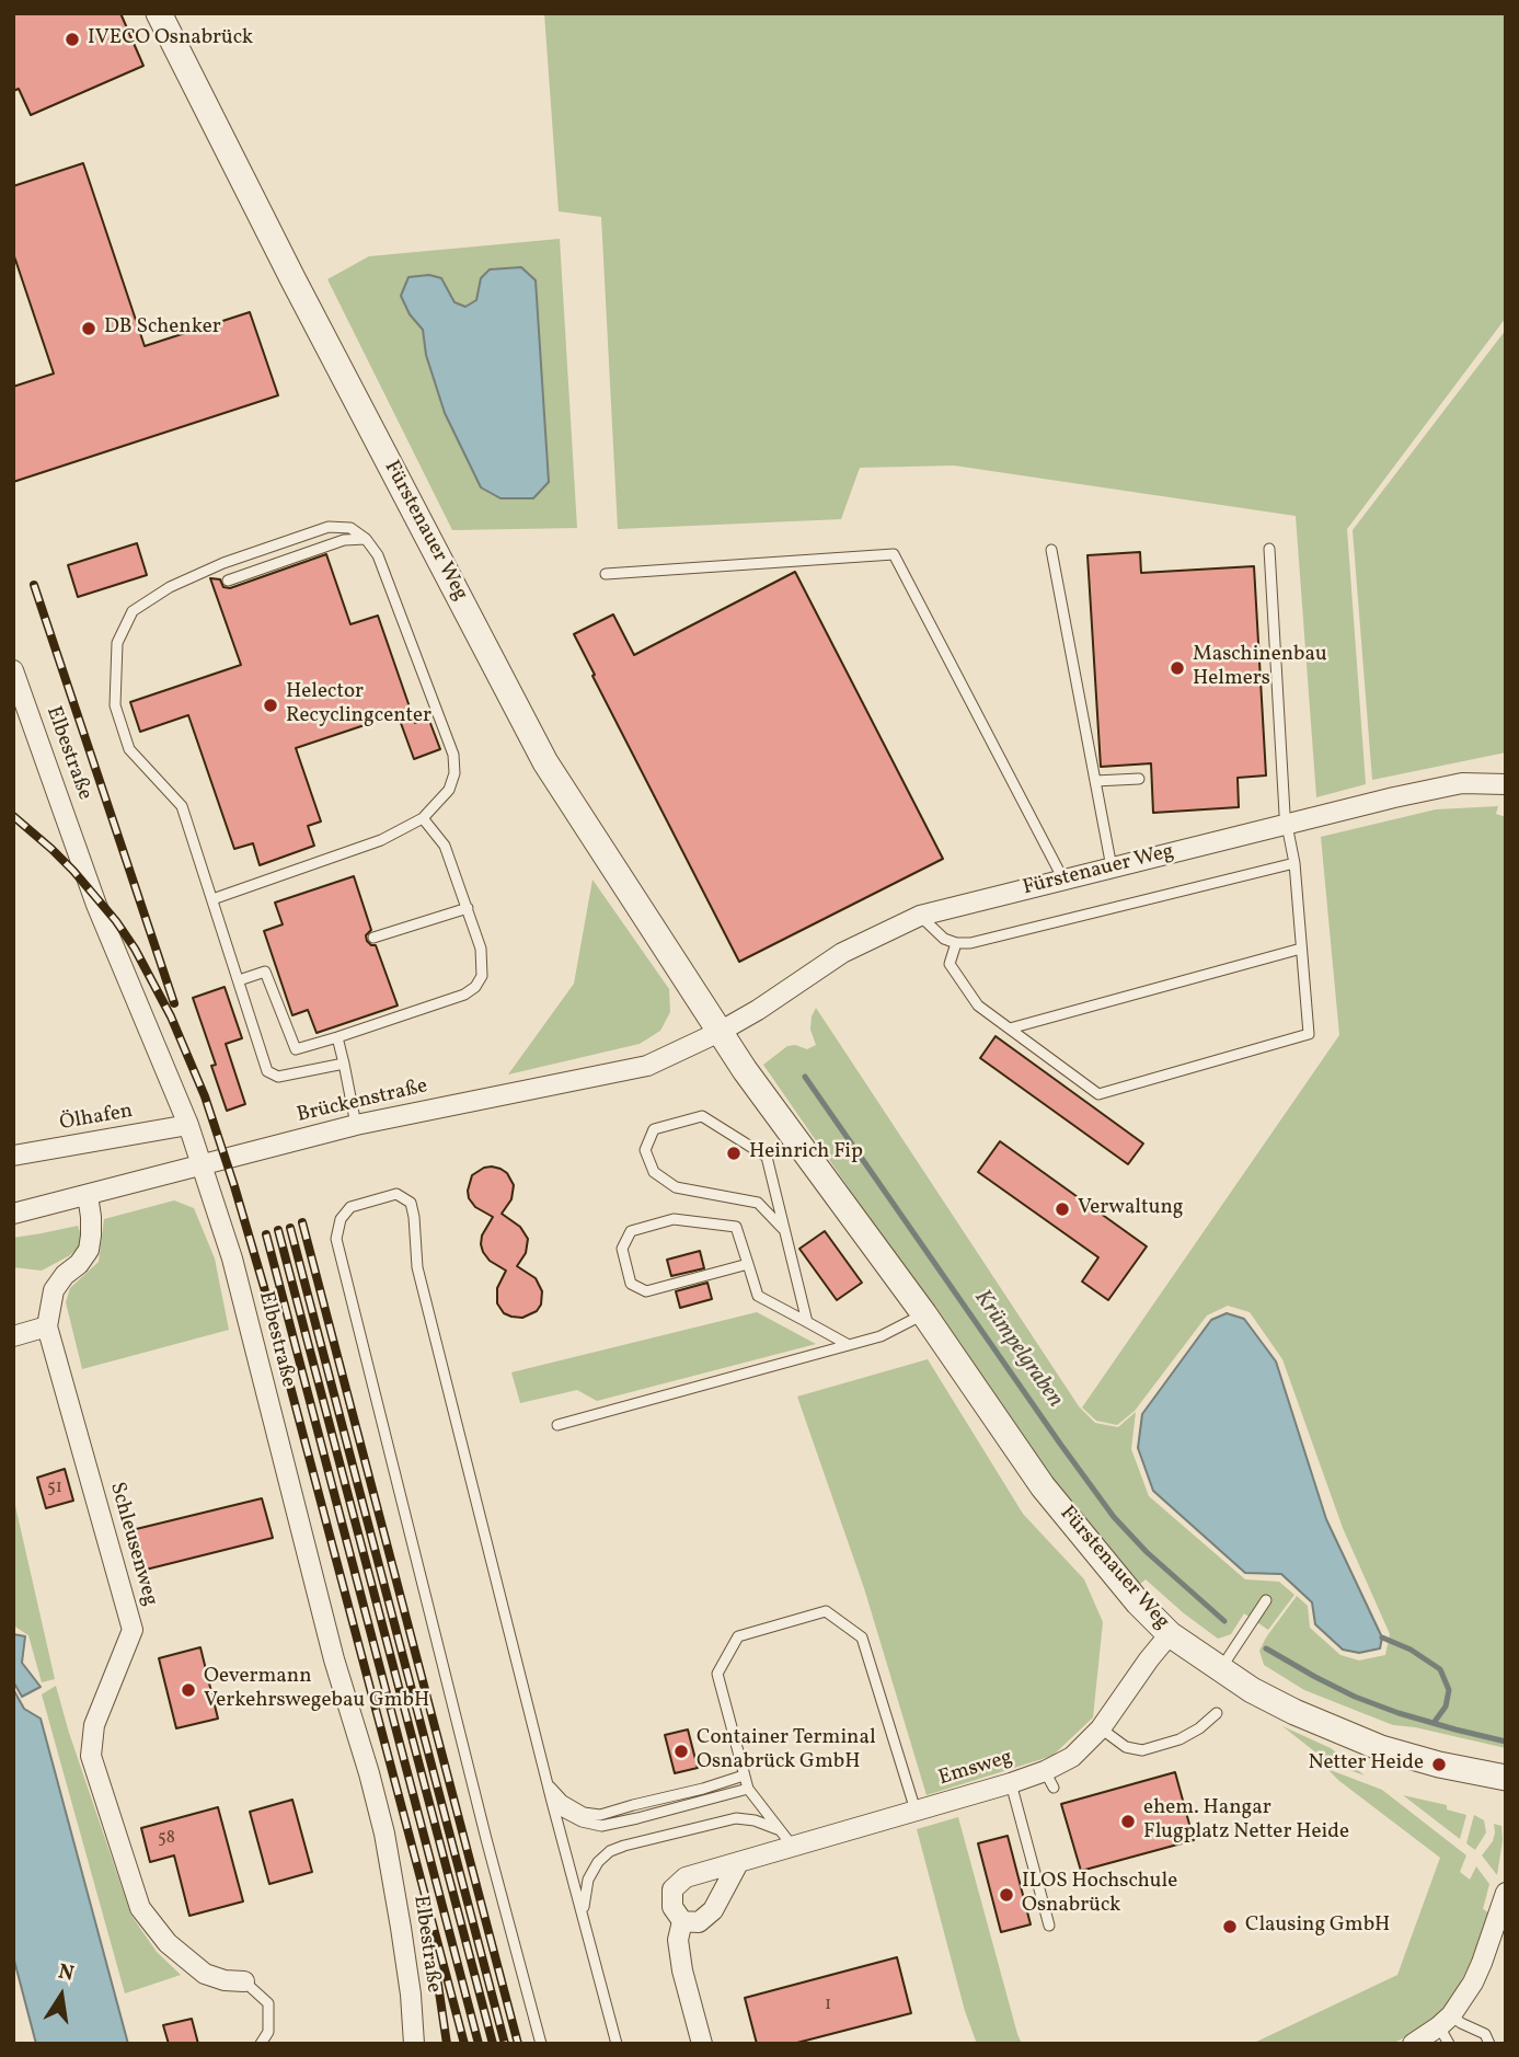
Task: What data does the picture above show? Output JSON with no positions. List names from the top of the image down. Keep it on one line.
{"streets":{"street":["Fürstenauer Weg","Elbestraße","Brückenstraße","Ölhafen","Schleusenweg","Emsweg"]},"crossings":[["Fürstenauer Weg","Brückenstraße"],["Fürstenauer Weg","Emsweg"],["Elbestraße","Brückenstraße"],["Elbestraße","Ölhafen"],["Brückenstraße","Schleusenweg"]],"water":["Krümpelgraben"],"places":["IVECO Osnabrück","DB Schenker","Maschinenbau Helmers","Helector Recyclingcenter","Heinrich Fip","Verwaltung","Oevermann Verkehrswegebau GmbH","Container Terminal Osnabrück GmbH","Netter Heide","ehem. Hangar Flugplatz Netter Heide","ILOS Hochschule Osnabrück","Clausing GmbH"],"house_numbers":["51","58","1"],"north":"top"}
